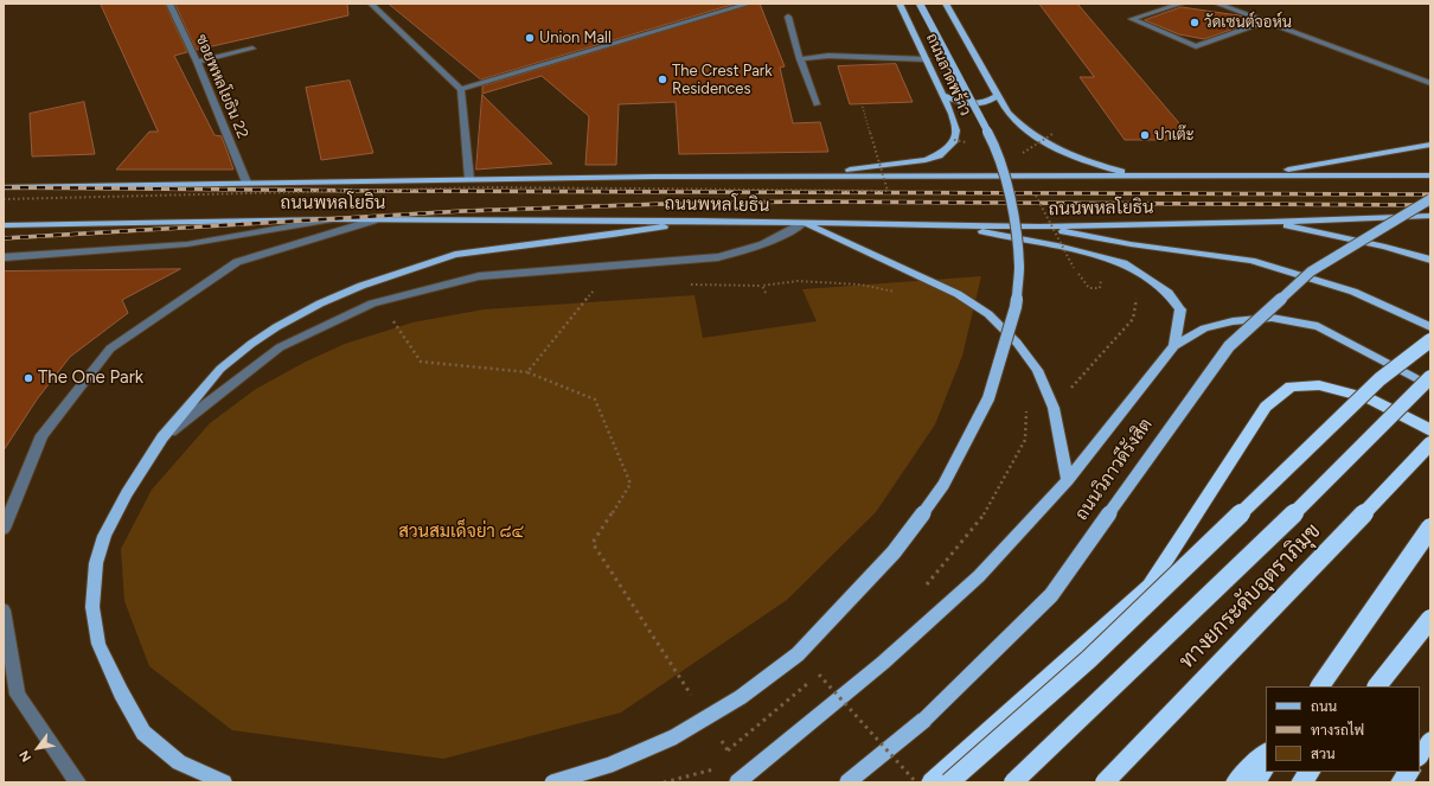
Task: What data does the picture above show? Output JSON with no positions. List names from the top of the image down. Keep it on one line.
{"streets":{"highway":["ทางยกระดับอุตราภิมุข"],"main road":["ถนนลาดพร้าว","ถนนพหลโยธิน","ถนนวิภาวดีรังสิต"],"street":["ซอยพหลโยธิน 22"]},"crossings":[["ถนนลาดพร้าว","ถนนพหลโยธิน"],["ซอยพหลโยธิน 22","ถนนพหลโยธิน"]],"parks":["สวนสมเด็จย่า ๘๔"],"places":["วัดเซนต์จอห์น","Union Mall","The Crest Park Residences","ปาเต๊ะ","The One Park"],"legend":["ถนน","ทางรถไฟ","สวน"],"north":"bottom left"}
